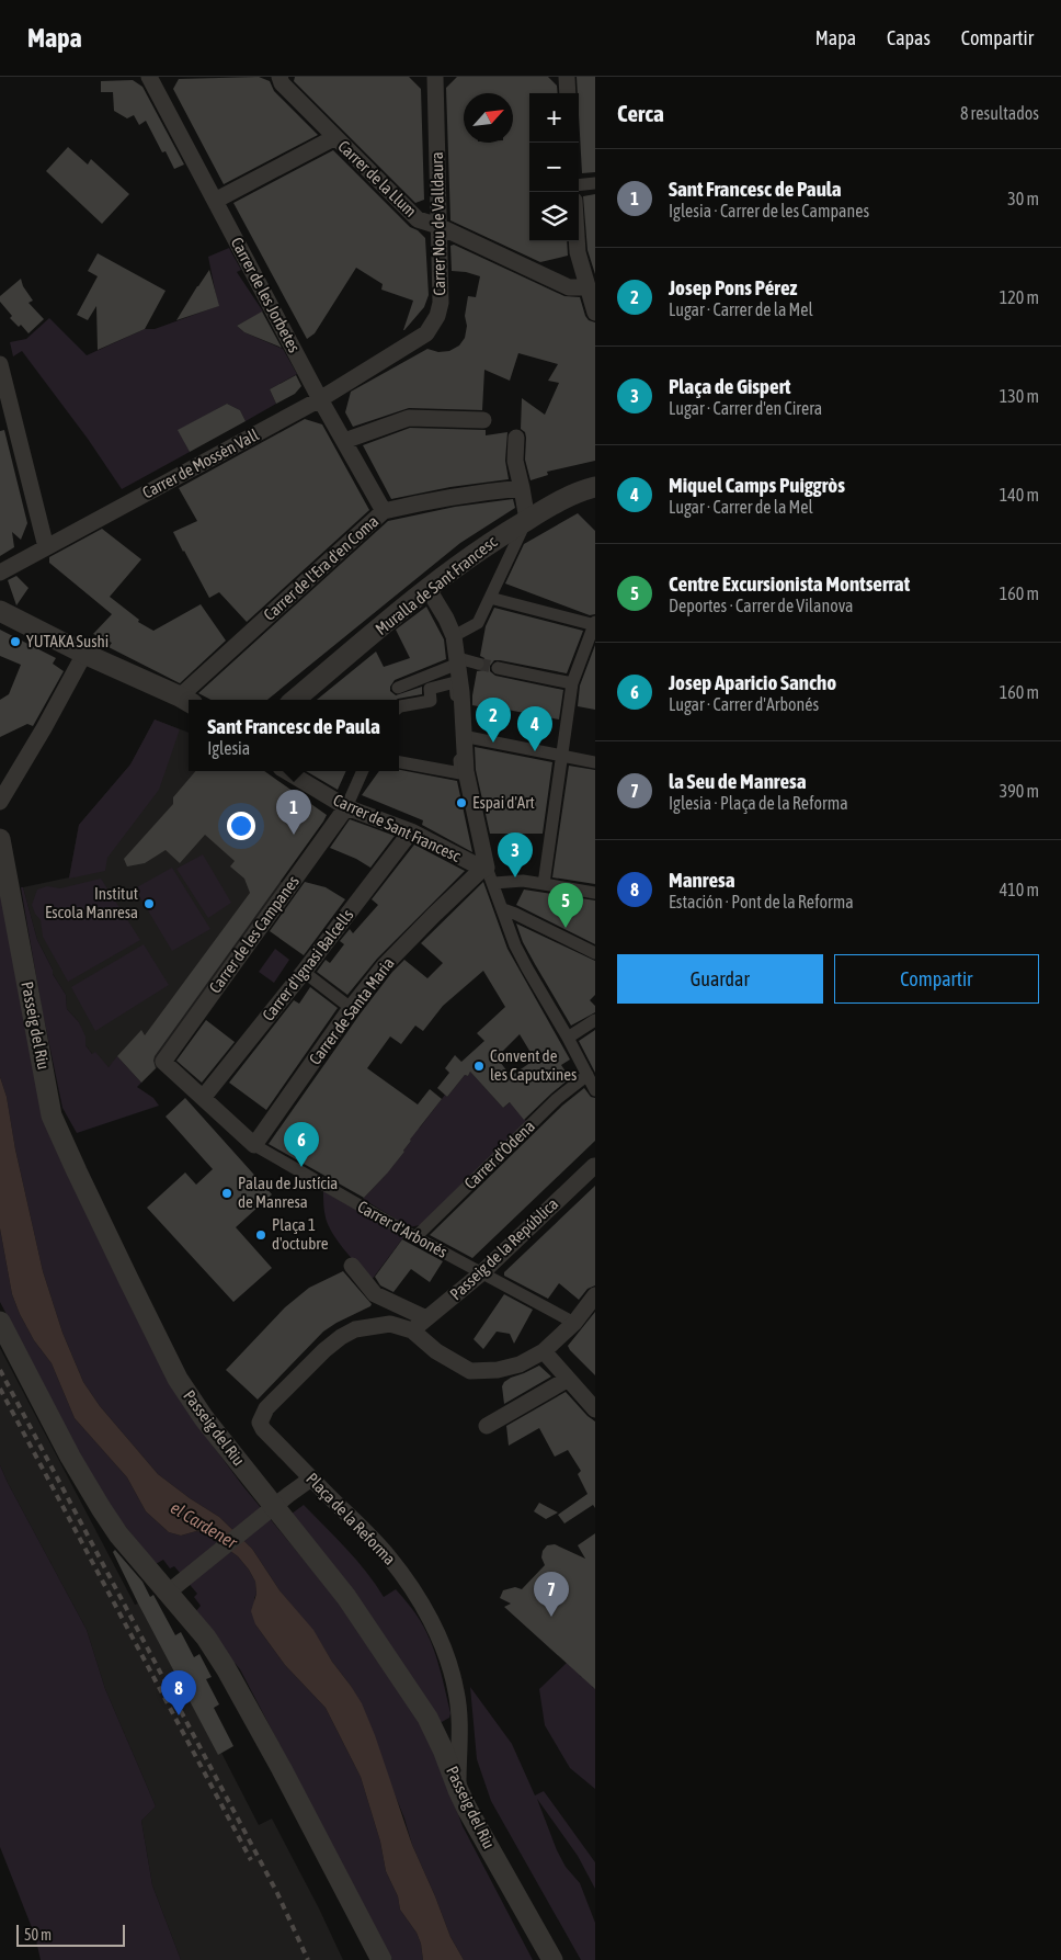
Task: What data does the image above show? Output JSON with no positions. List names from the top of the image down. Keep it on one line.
{"streets":{"street":["Carrer de la Llum","Carrer Nou de Valldaura","Carrer de les Jorbetes","Carrer de Mossèn Vall","Carrer de l'Era d'en Coma","Muralla de Sant Francesc","Carrer de Sant Francesc","Carrer de les Campanes","Carrer d'Ignasi Balcells","Carrer de Santa Maria","Passeig del Riu","Carrer d'Òdena","Carrer d'Arbonés","Passeig de la República","Plaça de la Reforma"]},"crossings":[["Carrer de la Llum","Carrer Nou de Valldaura"],["Carrer Nou de Valldaura","Carrer de Mossèn Vall"],["Carrer de les Jorbetes","Carrer de Mossèn Vall"],["Carrer de les Jorbetes","Carrer de l'Era d'en Coma"],["Carrer de Sant Francesc","Carrer de les Campanes"],["Carrer de Sant Francesc","Carrer d'Ignasi Balcells"],["Carrer de Sant Francesc","Carrer de Santa Maria"],["Carrer de les Campanes","Carrer d'Arbonés"],["Carrer d'Ignasi Balcells","Carrer d'Arbonés"],["Carrer de Santa Maria","Carrer d'Arbonés"],["Passeig del Riu","Plaça de la Reforma"],["Carrer d'Òdena","Carrer d'Arbonés"],["Carrer d'Arbonés","Passeig de la República"],["Carrer d'Arbonés","Plaça de la Reforma"],["Passeig de la República","Plaça de la Reforma"]],"water":["el Cardener"],"places":["YUTAKA Sushi","Espai d'Art","Institut Escola Manresa","Convent de les Caputxines","Palau de Justícia de Manresa","Plaça 1 d'octubre"],"scale_bar":"50 m","north":"top right","page":{"header":"Mapa","nav":["Mapa","Capas","Compartir"],"heading":["Cerca","8 resultados"],"map_buttons":["+","−"],"list":[{"mark":"1","name":"Sant Francesc de Paula","note":"Iglesia · Carrer de les Campanes","value":"30 m"},{"mark":"2","name":"Josep Pons Pérez","note":"Lugar · Carrer de la Mel","value":"120 m"},{"mark":"3","name":"Plaça de Gispert","note":"Lugar · Carrer d'en Cirera","value":"130 m"},{"mark":"4","name":"Miquel Camps Puiggròs","note":"Lugar · Carrer de la Mel","value":"140 m"},{"mark":"5","name":"Centre Excursionista Montserrat","note":"Deportes · Carrer de Vilanova","value":"160 m"},{"mark":"6","name":"Josep Aparicio Sancho","note":"Lugar · Carrer d'Arbonés","value":"160 m"},{"mark":"7","name":"la Seu de Manresa","note":"Iglesia · Plaça de la Reforma","value":"390 m"},{"mark":"8","name":"Manresa","note":"Estación · Pont de la Reforma","value":"410 m"}],"pins":["2","4","1","3","5","6","7","8"],"popup":["Sant Francesc de Paula","Iglesia"],"buttons":["Guardar","Compartir"],"scale":"50 m"}}
